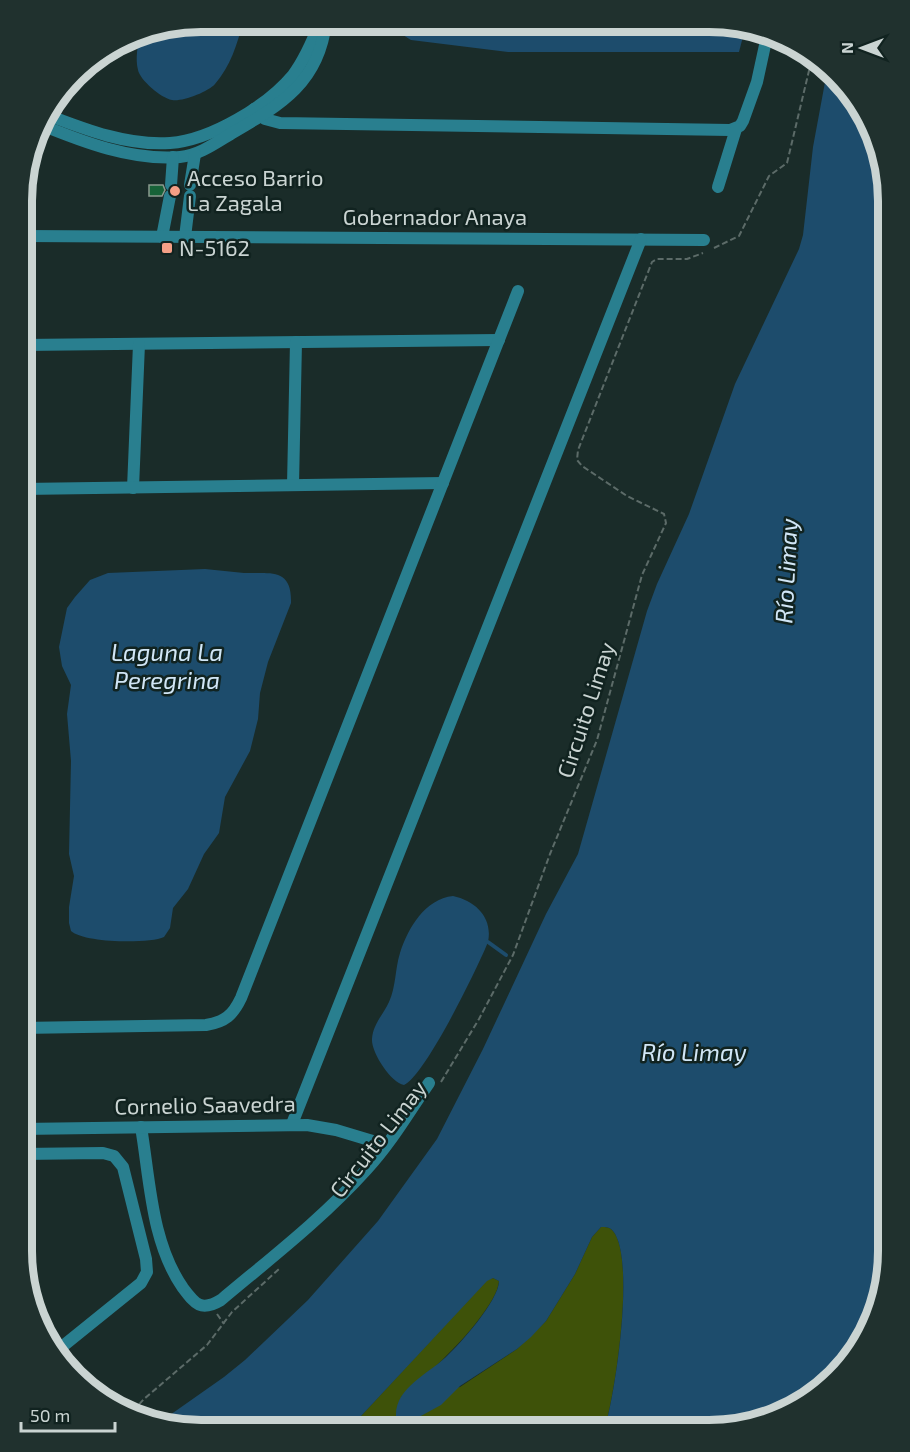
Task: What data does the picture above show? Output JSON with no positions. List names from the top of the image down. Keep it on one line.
{"streets":{"street":["Gobernador Anaya","Cornelio Saavedra"],"path":["Circuito Limay"]},"water":["Río Limay","Laguna La Peregrina"],"places":{"other":["Acceso Barrio La Zagala"],"transit":["N-5162"]},"scale_bar":"50 m","north":"left"}
